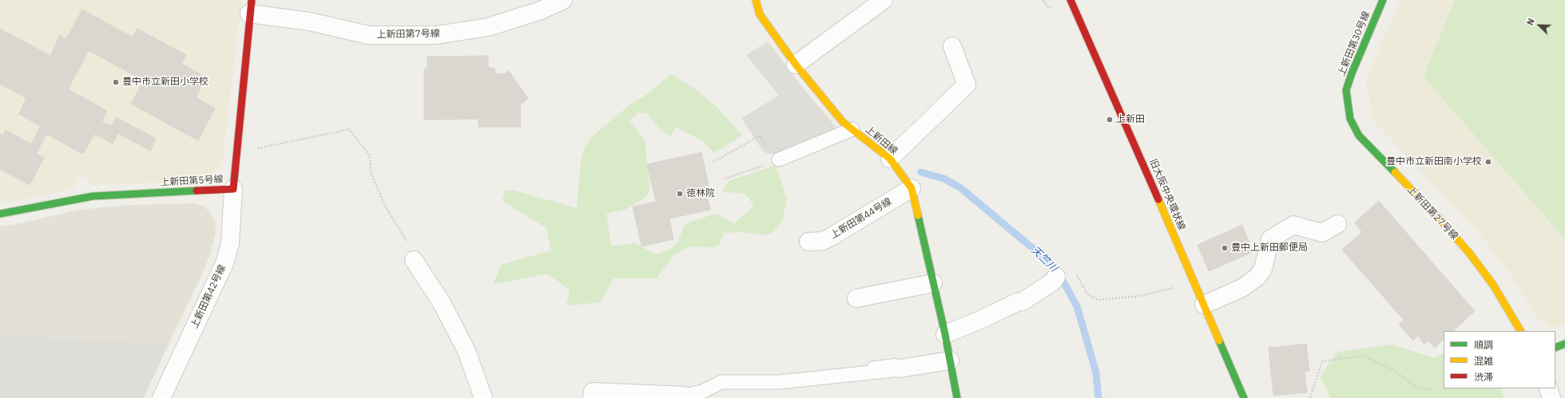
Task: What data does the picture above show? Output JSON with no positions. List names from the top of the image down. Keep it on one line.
{"streets":{"street":["上新田第7号線","上新田第30号線","上新田線","上新田第5号線","旧大阪中央環状線","上新田第27号線","上新田第44号線","上新田第42号線"]},"crossings":[["上新田第7号線","上新田第5号線"],["上新田第30号線","上新田第27号線"],["上新田線","上新田第44号線"],["上新田第5号線","上新田第42号線"]],"water":["天竺川"],"places":["豊中市立新田小学校","上新田","豊中市立新田南小学校","徳林院","豊中上新田郵便局"],"legend":["順調","混雑","渋滞"],"north":"top left"}
